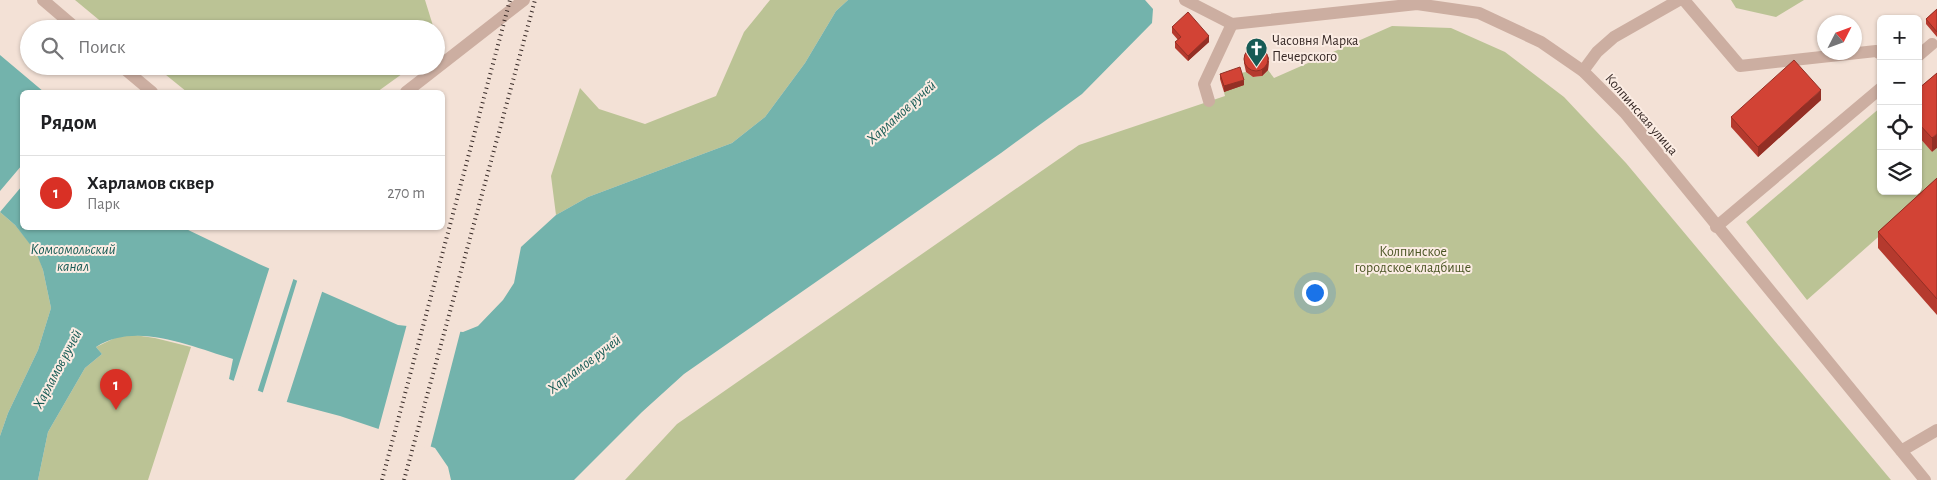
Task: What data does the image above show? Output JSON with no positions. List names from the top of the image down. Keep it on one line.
{"streets":{"street":["Колпинская улица"]},"water":["Харламов ручей","Комсомольский канал"],"parks":["Колпинское городское кладбище"],"places":{"church":["Часовня Марка Печерского"]},"north":"top right","page":{"map_buttons":["+","−"],"search":"Поиск","heading":"Рядом","list":[{"mark":"1","name":"Харламов сквер","note":"Парк","value":"270 m"}],"pins":"1"}}
